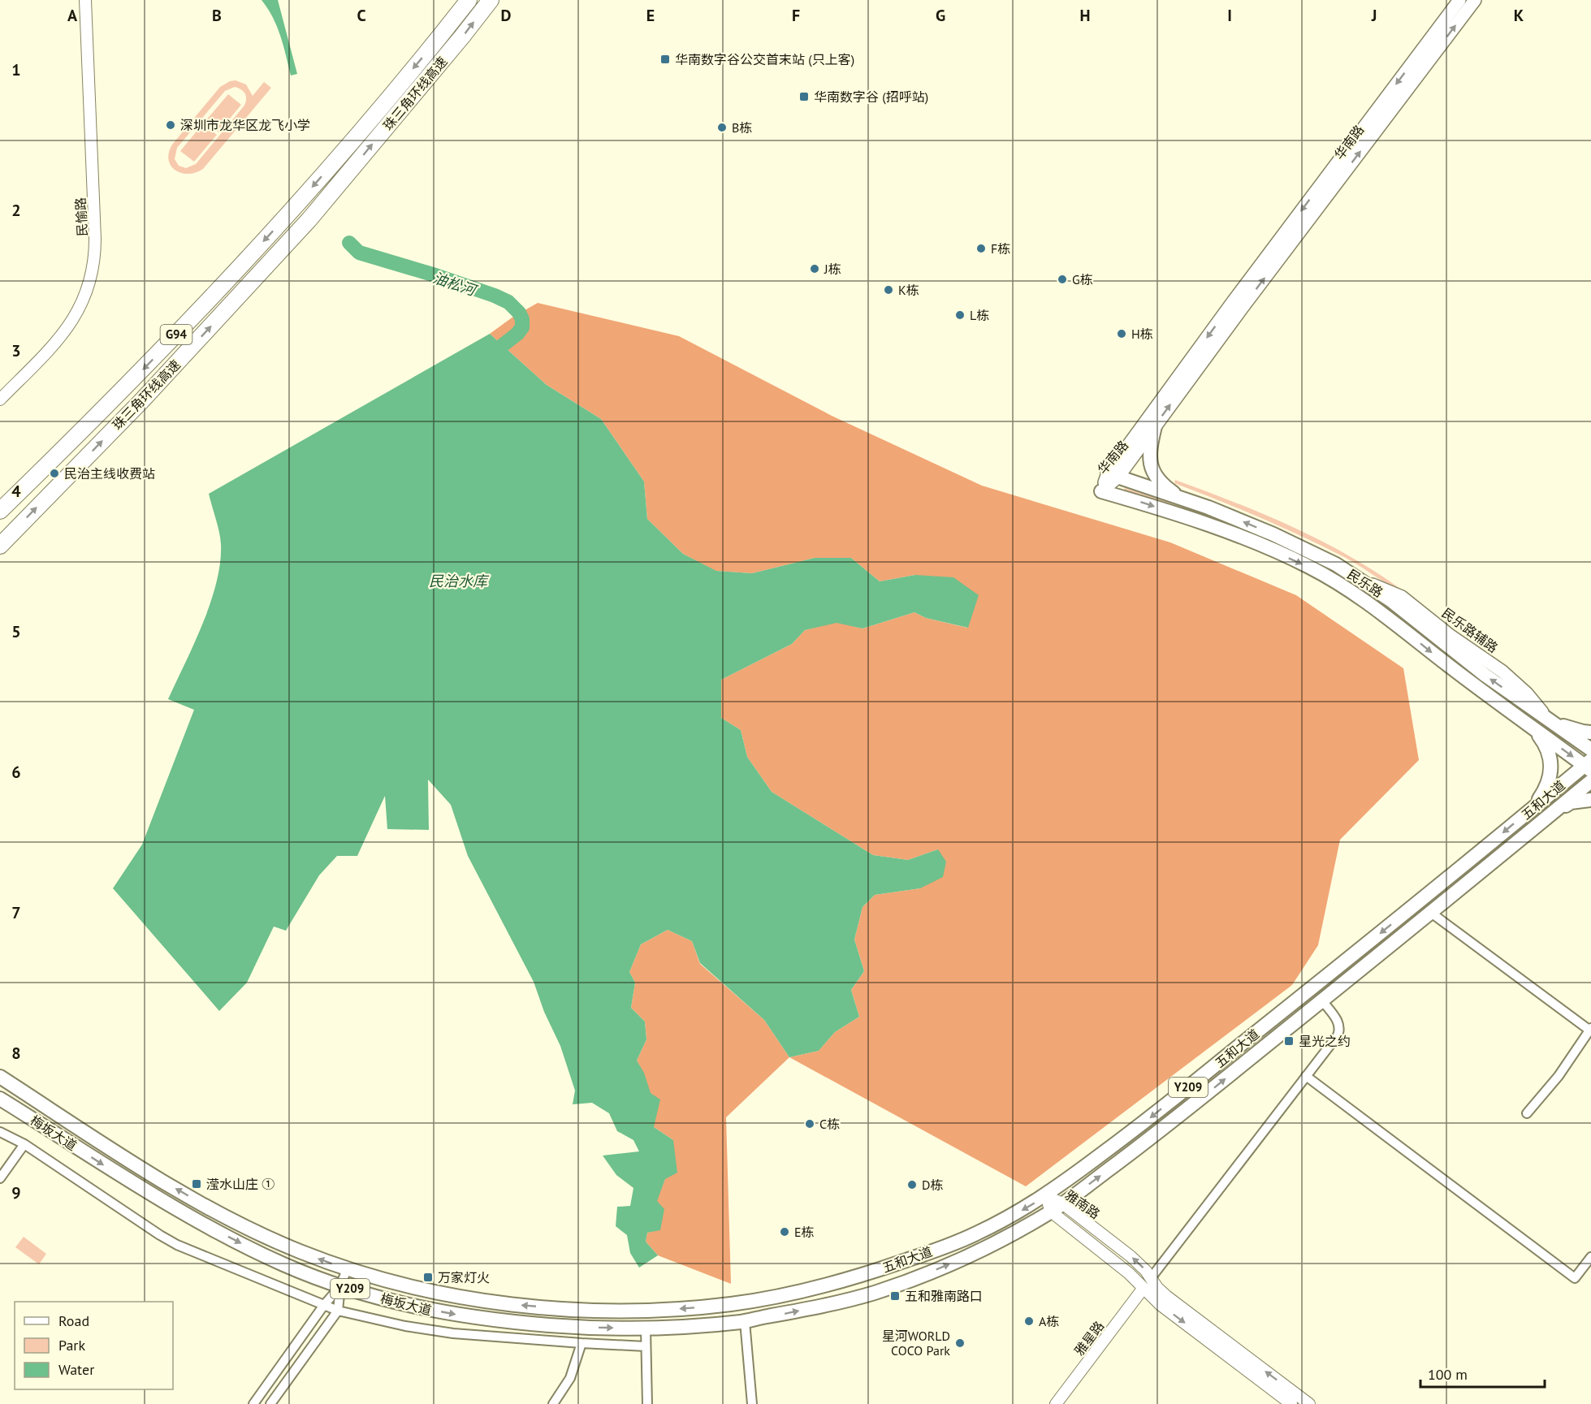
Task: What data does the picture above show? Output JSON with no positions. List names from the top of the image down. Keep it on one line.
{"streets":{"highway":["珠三角环线高速","G94"],"main road":["华南路","民乐路","五和大道","Y209","梅坂大道"],"street":["民愉路","雅南路","雅星路"]},"crossings":[["华南路","民乐路"],["民乐路","五和大道"],["五和大道","梅坂大道"],["五和大道","雅南路"],["雅南路","雅星路"]],"water":["油松河","民治水库"],"places":{"transit":["华南数字谷公交首末站 (只上客)","华南数字谷 (招呼站)","星光之约","滢水山庄 ①","万家灯火","五和雅南路口"],"other":["深圳市龙华区龙飞小学","B栋","F栋","J栋","G栋","K栋","L栋","H栋","民治主线收费站","C栋","D栋","E栋","A栋","星河WORLD COCO Park"]},"legend":["Road","Park","Water"],"scale_bar":"100 m","grid":{"columns":["A","B","C","D","E","F","G","H","I","J","K"],"rows":["1","2","3","4","5","6","7","8","9"]}}
